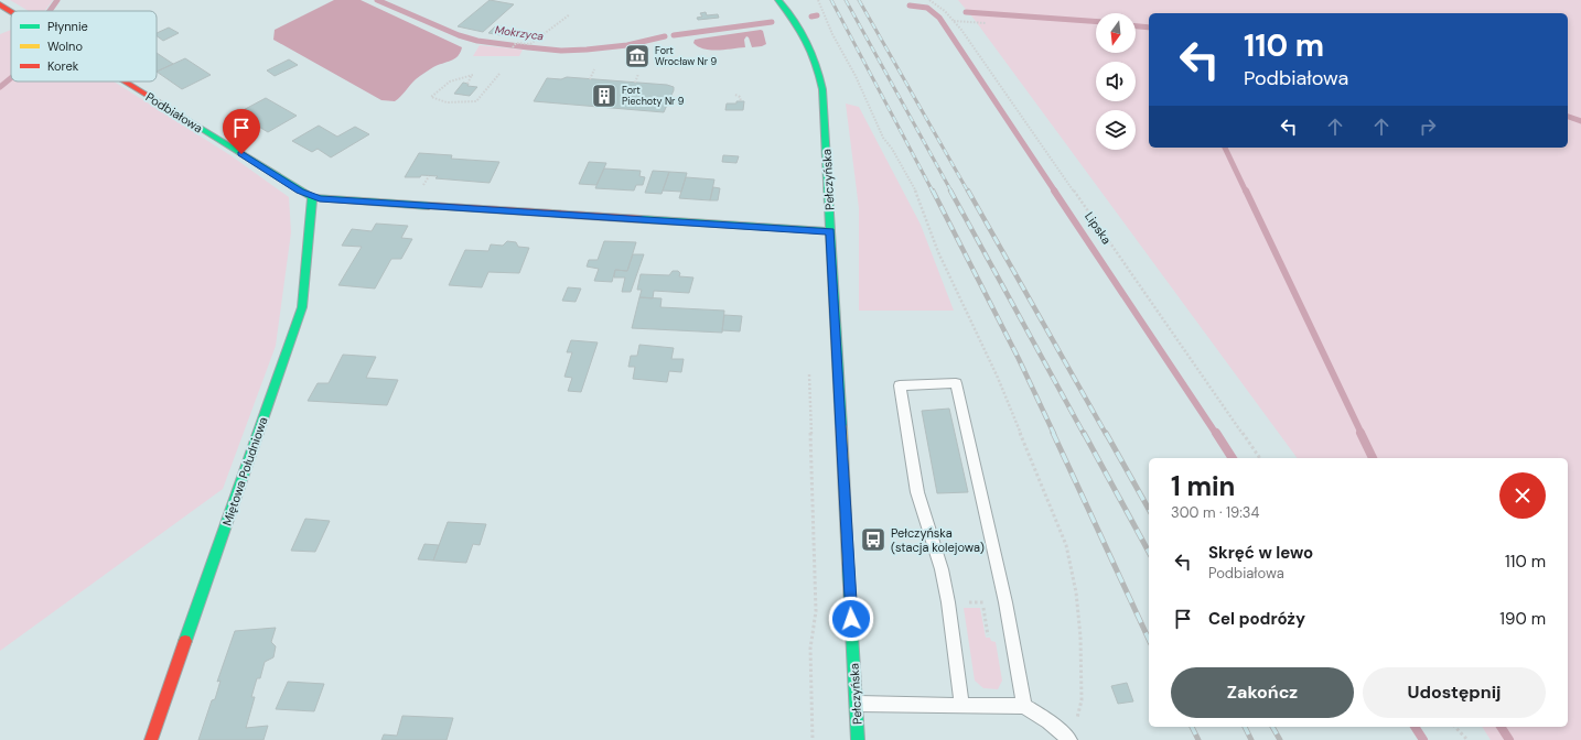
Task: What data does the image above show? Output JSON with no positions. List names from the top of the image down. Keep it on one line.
{"streets":{"street":["Podbiałowa","Pełczyńska","Miętowa Południowa"],"path":["Lipska"]},"crossings":[["Podbiałowa","Pełczyńska"],["Podbiałowa","Miętowa Południowa"]],"water":["Mokrzyca"],"places":{"museum":["Fort Wrocław Nr 9"],"building":["Fort Piechoty Nr 9"],"bus stop":["Pełczyńska (stacja kolejowa)"]},"legend":["Płynnie","Wolno","Korek"],"north":"bottom","page":{"turn":["110 m","Podbiałowa"],"heading":["1 min","300 m · 19:34"],"list":[{"name":"Skręć w lewo","note":"Podbiałowa","value":"110 m"},{"name":"Cel podróży","value":"190 m"}],"buttons":["Zakończ","Udostępnij"]}}
